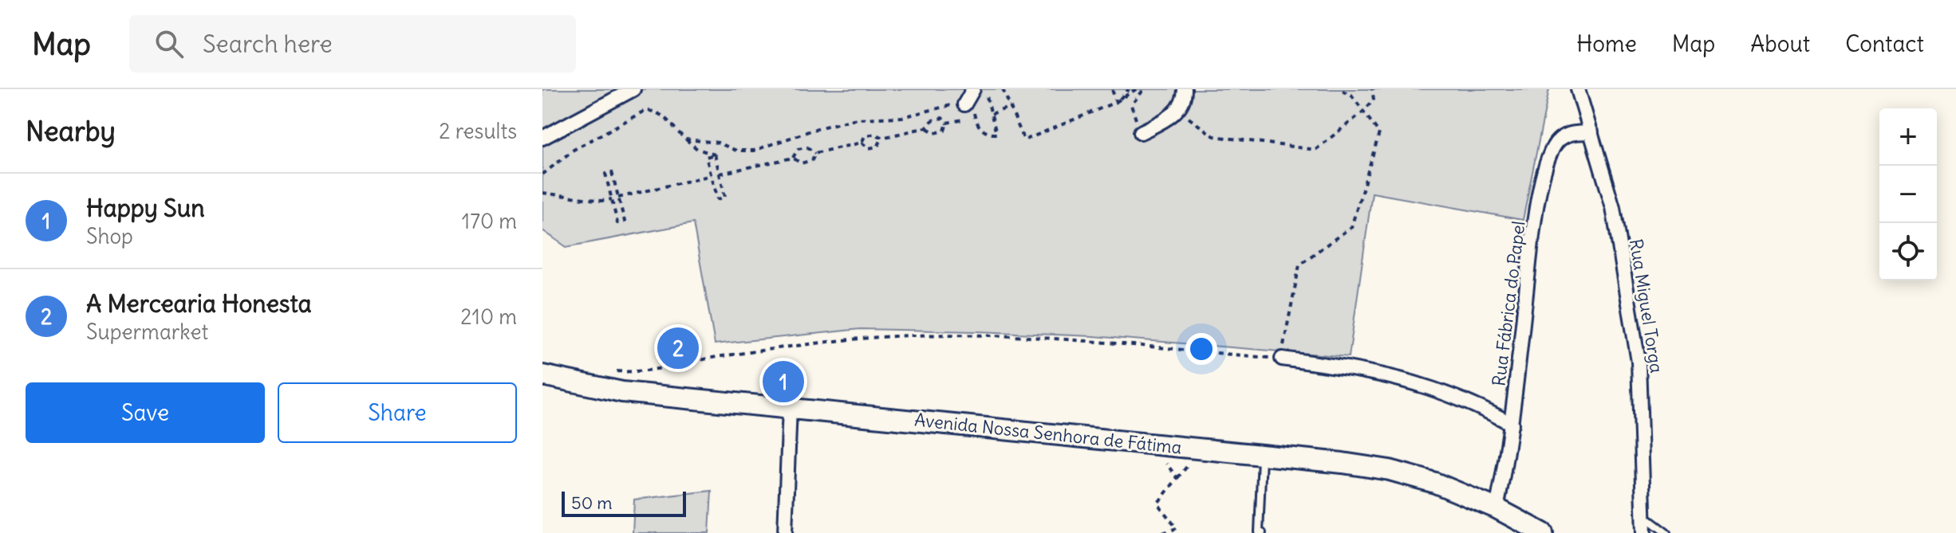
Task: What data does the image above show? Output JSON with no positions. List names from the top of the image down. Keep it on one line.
{"streets":{"main road":["Avenida Nossa Senhora de Fátima"],"street":["Rua Fábrica do Papel","Rua Miguel Torga"]},"crossings":[["Rua Fábrica do Papel","Rua Miguel Torga"],["Rua Fábrica do Papel","Avenida Nossa Senhora de Fátima"]],"scale_bar":"50 m","page":{"header":"Map","search":"Search here","nav":["Home","Map","About","Contact"],"heading":["Nearby","2 results"],"map_buttons":["+","−"],"list":[{"mark":"1","name":"Happy Sun","note":"Shop","value":"170 m"},{"mark":"2","name":"A Mercearia Honesta","note":"Supermarket","value":"210 m"}],"pins":["2","1"],"buttons":["Save","Share"],"scale":"50 m"}}
